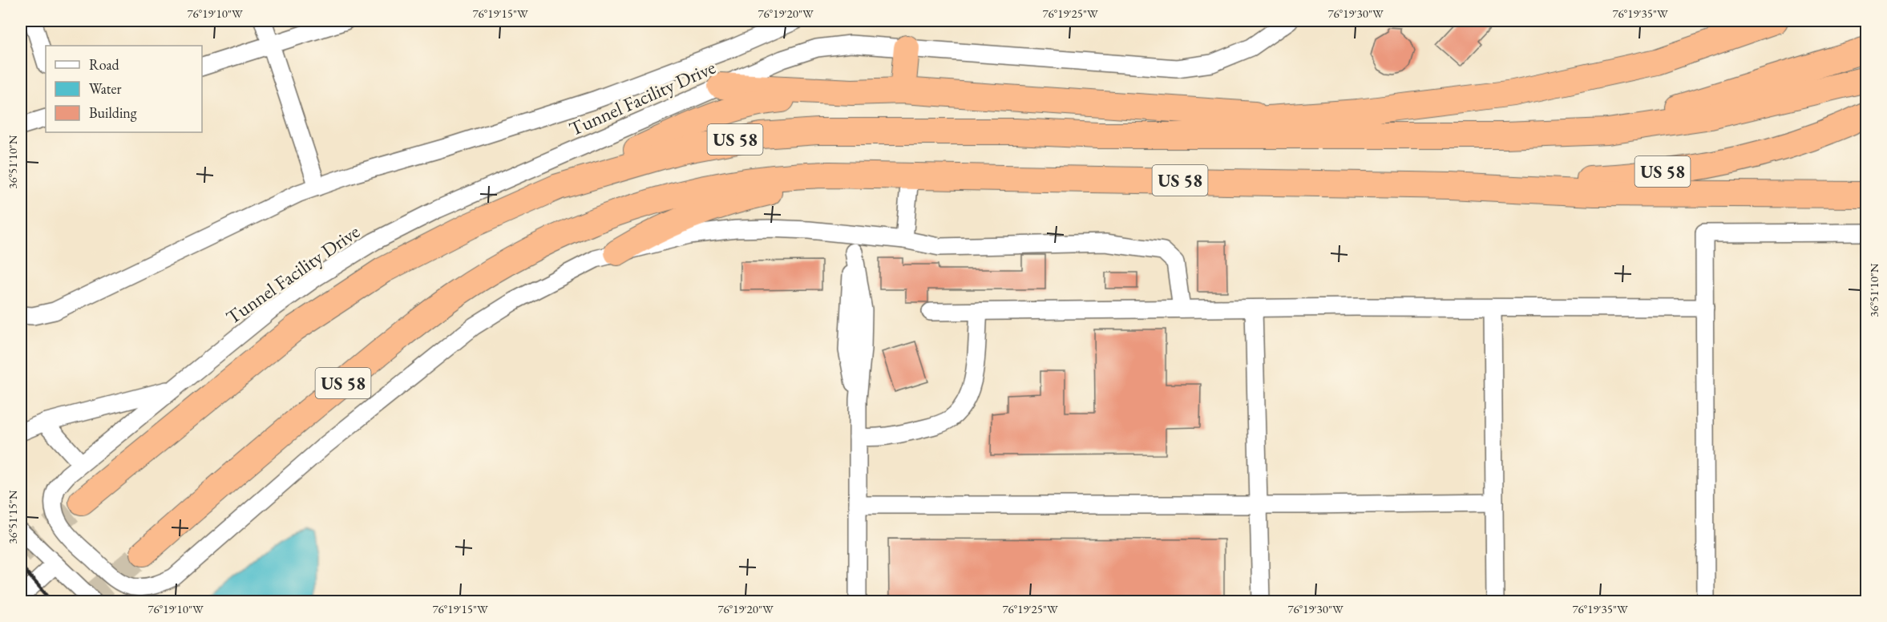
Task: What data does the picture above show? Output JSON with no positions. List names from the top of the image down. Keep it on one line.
{"streets":{"highway":["US 58"],"street":["Tunnel Facility Drive"]},"legend":["Road","Water","Building"],"coordinates":["76°19'10\"W","76°19'15\"W","76°19'20\"W","76°19'25\"W","76°19'30\"W","76°19'35\"W","36°51'10\"N","36°51'15\"N"]}
